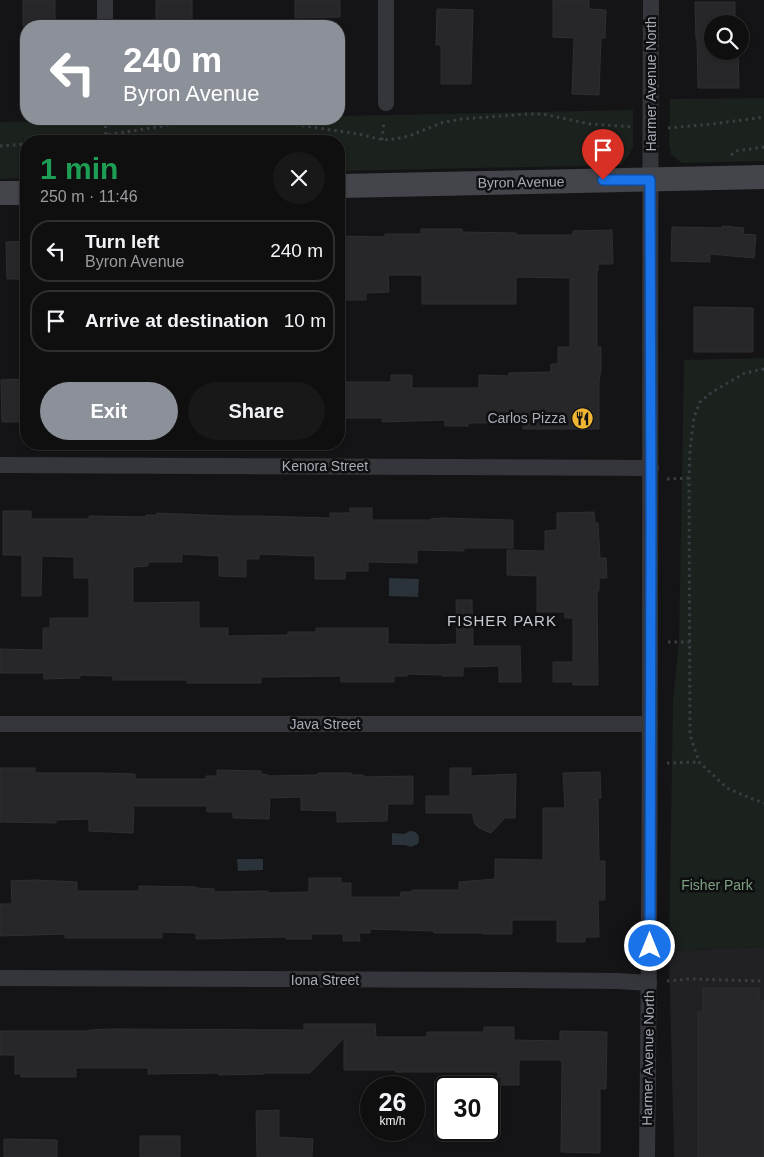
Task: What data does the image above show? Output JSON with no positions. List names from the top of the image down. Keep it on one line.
{"streets":{"street":["Harmer Avenue North","Byron Avenue","Kenora Street","Java Street","Iona Street"]},"crossings":[["Harmer Avenue North","Byron Avenue"],["Harmer Avenue North","Kenora Street"],["Harmer Avenue North","Java Street"],["Harmer Avenue North","Iona Street"]],"districts":["FISHER PARK"],"parks":["Fisher Park"],"places":{"restaurant":["Carlos Pizza"]},"page":{"turn":["240 m","Byron Avenue"],"heading":["1 min","250 m · 11:46"],"list":[{"name":"Turn left","note":"Byron Avenue","value":"240 m"},{"name":"Arrive at destination","value":"10 m"}],"buttons":["Exit","Share"],"speed":"26 km/h","limit":"30"}}
